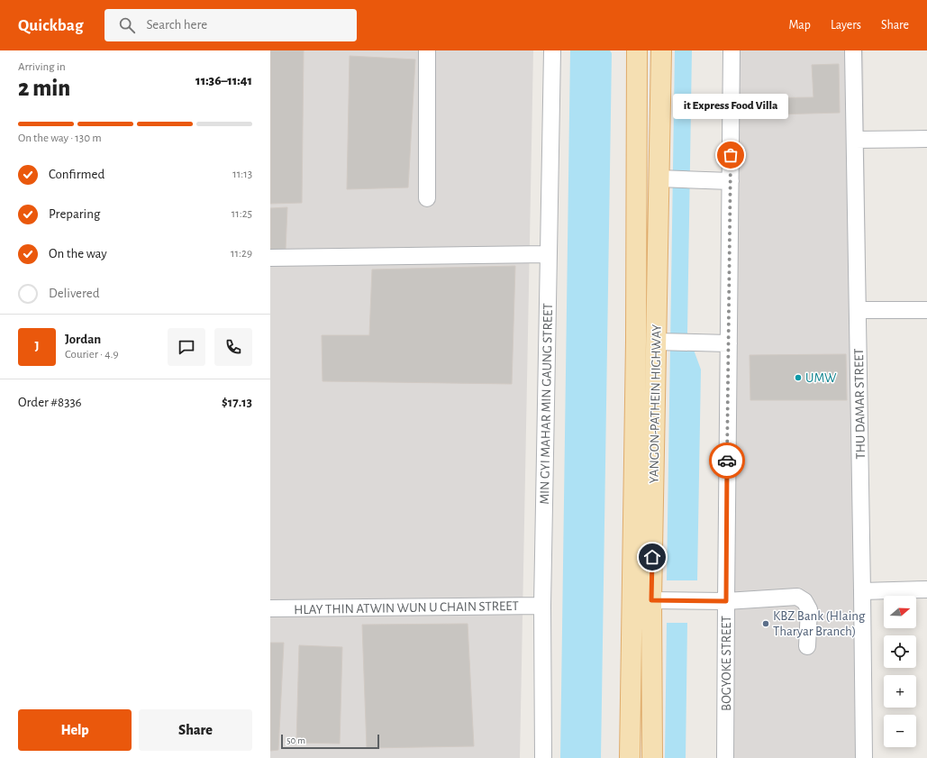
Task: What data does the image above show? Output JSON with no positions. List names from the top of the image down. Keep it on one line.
{"streets":{"main road":["YANGON-PATHEIN HIGHWAY"],"street":["MIN GYI MAHAR MIN GAUNG STREET","THU DAMAR STREET","HLAY THIN ATWIN WUN U CHAIN STREET","BOGYOKE STREET"]},"crossings":[["MIN GYI MAHAR MIN GAUNG STREET","HLAY THIN ATWIN WUN U CHAIN STREET"]],"places":["it Express Food Villa","UMW","KBZ Bank (Hlaing Tharyar Branch)"],"scale_bar":"50 m","north":"right","page":{"header":"Quickbag","search":"Search here","nav":["Map","Layers","Share"],"heading":["2 min","Arriving in","11:36–11:41"],"panel":["Jordan","Courier · 4.9","Order #8336","$17.13"],"bubble":"it Express Food Villa","bar":"On the way · 130 m","list":[["Confirmed","11:13"],["Preparing","11:25"],["On the way","11:29"],"Delivered"],"round":"J","map_buttons":["+","−"],"buttons":["Help","Share"],"scale":"50 m"}}
